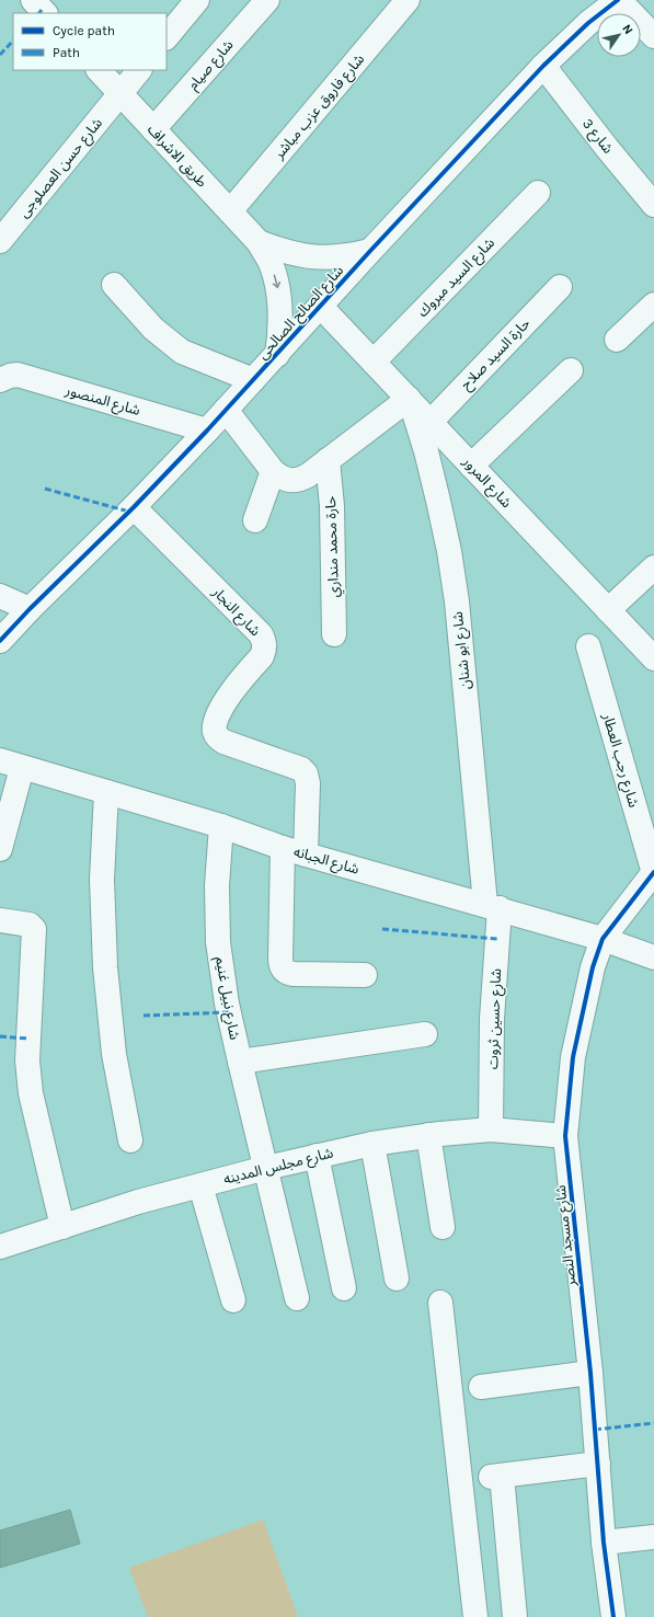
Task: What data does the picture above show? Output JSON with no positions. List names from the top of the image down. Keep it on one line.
{"streets":{"street":["شارع صيام","شارع فاروق عزب مباشر","شارع 3","طريق الاشراف","شارع حسن العصلوجى","شارع السيد مبروك","شارع الصالح الصالحى","حارة السيد صلاح","شارع المنصور","شارع المرور","حارة محمد منداري","شارع النجار","شارع ابو شنان","شارع رجب العطار","شارع الجبانه","شارع نبيل غنيم","شارع حسين ثروت","شارع مجلس المدينه","شارع مسجد النصر"]},"crossings":[["شارع صيام","طريق الاشراف"],["شارع فاروق عزب مباشر","طريق الاشراف"],["شارع 3","شارع الصالح الصالحى"],["طريق الاشراف","شارع حسن العصلوجى"],["طريق الاشراف","شارع الصالح الصالحى"],["شارع السيد مبروك","شارع المرور"],["شارع الصالح الصالحى","شارع المنصور"],["شارع الصالح الصالحى","شارع المرور"],["شارع الصالح الصالحى","شارع النجار"],["حارة السيد صلاح","شارع المرور"],["شارع المرور","شارع ابو شنان"],["شارع النجار","شارع الجبانه"],["شارع ابو شنان","شارع الجبانه"],["شارع ابو شنان","شارع حسين ثروت"],["شارع رجب العطار","شارع مسجد النصر"],["شارع الجبانه","شارع نبيل غنيم"],["شارع الجبانه","شارع حسين ثروت"],["شارع الجبانه","شارع مسجد النصر"],["شارع نبيل غنيم","شارع مجلس المدينه"],["شارع حسين ثروت","شارع مجلس المدينه"],["شارع مجلس المدينه","شارع مسجد النصر"]],"legend":["Cycle path","Path"],"north":"top right"}
